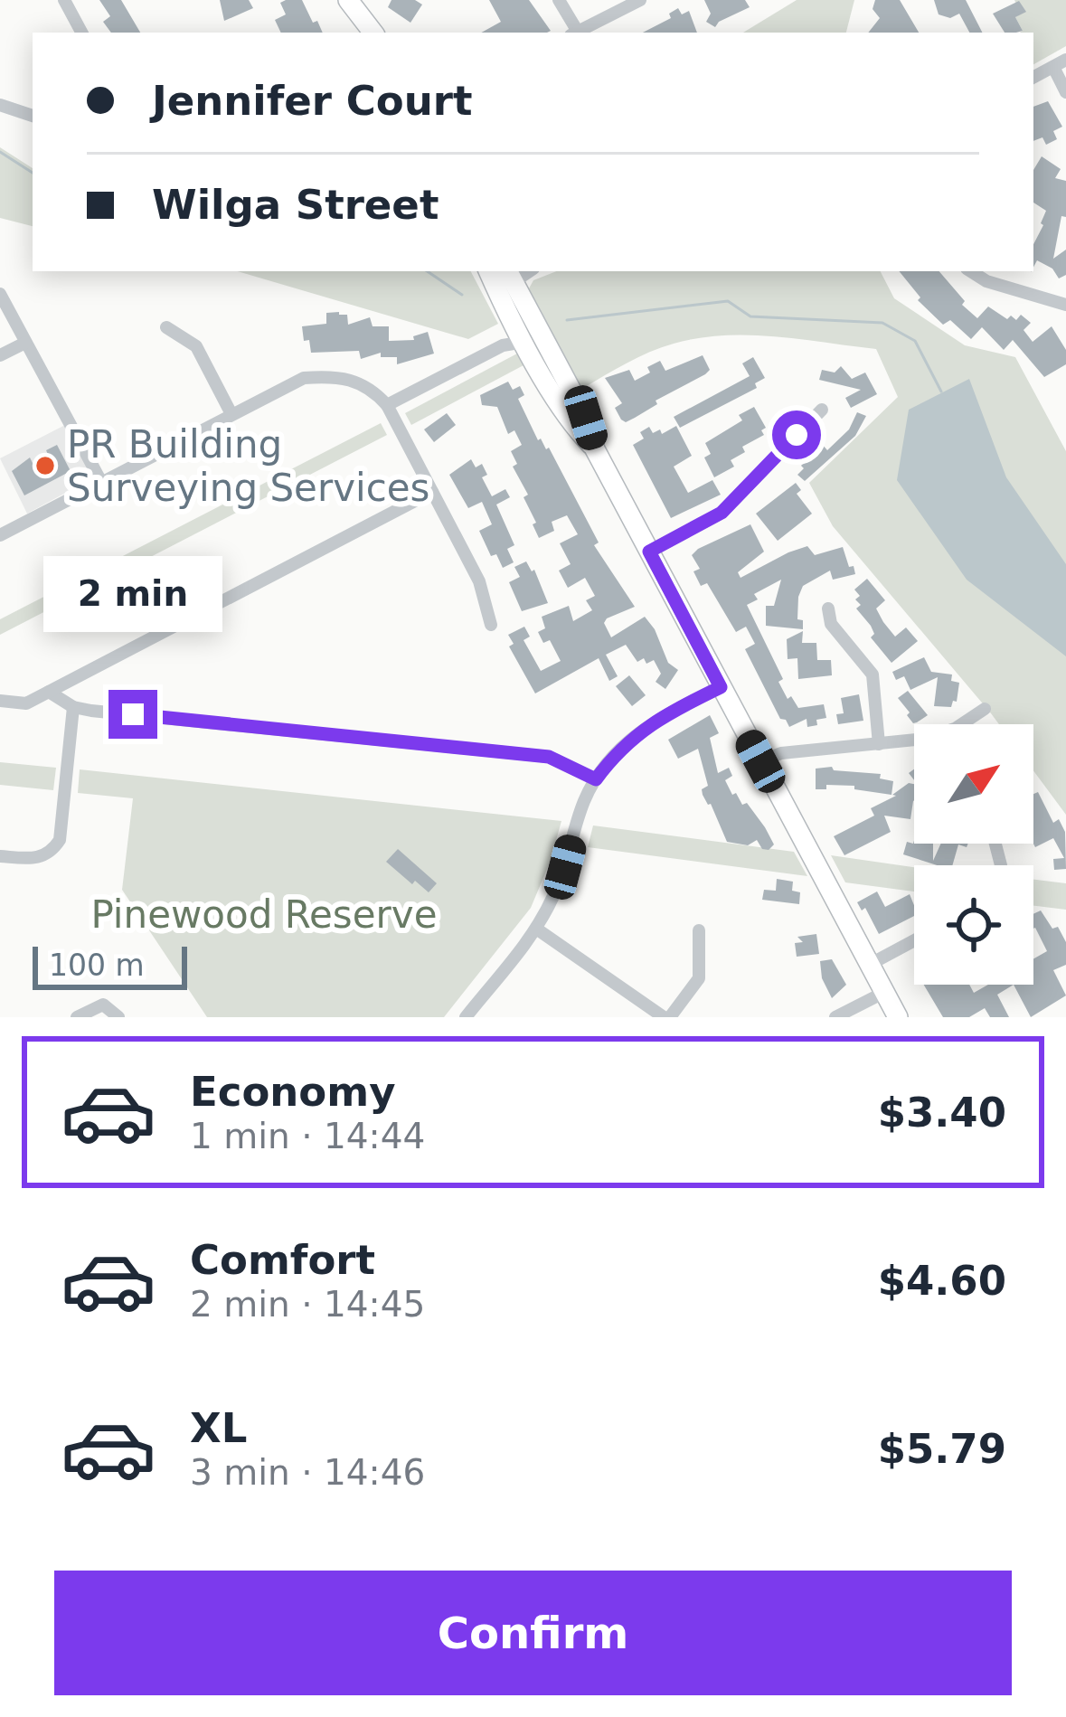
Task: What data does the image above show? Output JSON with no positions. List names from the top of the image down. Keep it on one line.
{"parks":["Pinewood Reserve"],"places":["PR Building Surveying Services"],"scale_bar":"100 m","north":"top right","page":{"banner":["Jennifer Court","Wilga Street"],"bubble":"2 min","scale":"100 m","list":[{"name":"Economy","note":"1 min · 14:44","value":"$3.40"},{"name":"Comfort","note":"2 min · 14:45","value":"$4.60"},{"name":"XL","note":"3 min · 14:46","value":"$5.79"}],"buttons":"Confirm"}}
